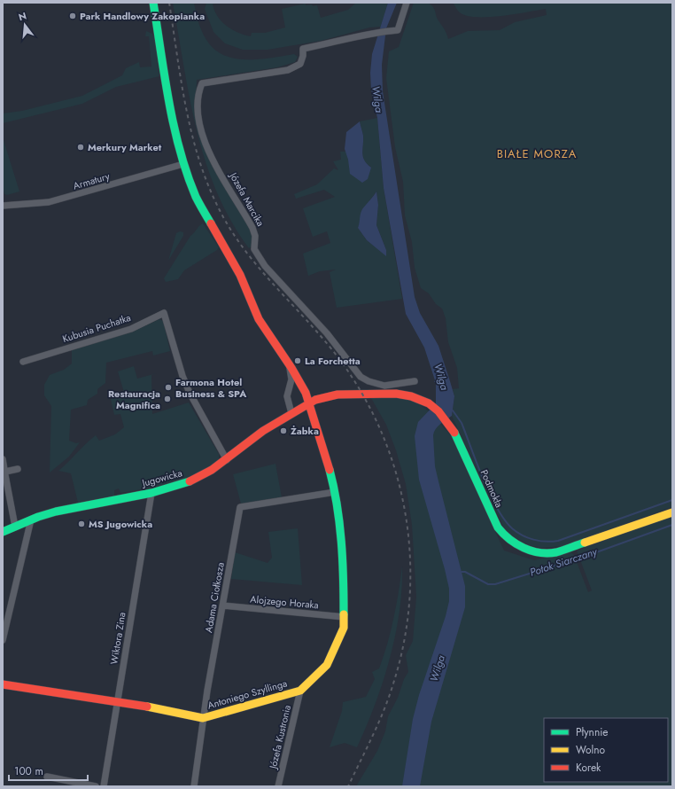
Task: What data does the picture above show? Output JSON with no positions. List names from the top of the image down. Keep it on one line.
{"streets":{"street":["Armatury","Józefa Marcika","Kubusia Puchatka","Jugowicka","Podmokła","Adama Ciołkosza","Alojzego Horaka","Wiktora Zina","Antoniego Szyllinga","Józefa Kustronia"]},"crossings":[["Józefa Marcika","Podmokła"],["Kubusia Puchatka","Jugowicka"],["Jugowicka","Podmokła"],["Jugowicka","Wiktora Zina"],["Jugowicka","Antoniego Szyllinga"],["Podmokła","Antoniego Szyllinga"],["Adama Ciołkosza","Alojzego Horaka"],["Adama Ciołkosza","Antoniego Szyllinga"],["Alojzego Horaka","Antoniego Szyllinga"],["Wiktora Zina","Antoniego Szyllinga"],["Antoniego Szyllinga","Józefa Kustronia"]],"districts":["BIAŁE MORZA"],"water":["Wilga","Potok Siarczany"],"places":["Park Handlowy Zakopianka","Merkury Market","La Forchetta","Farmona Hotel Business & SPA","Restauracja Magnifica","Żabka","MS Jugowicka"],"legend":["Płynnie","Wolno","Korek"],"scale_bar":"100 m","north":"top"}
